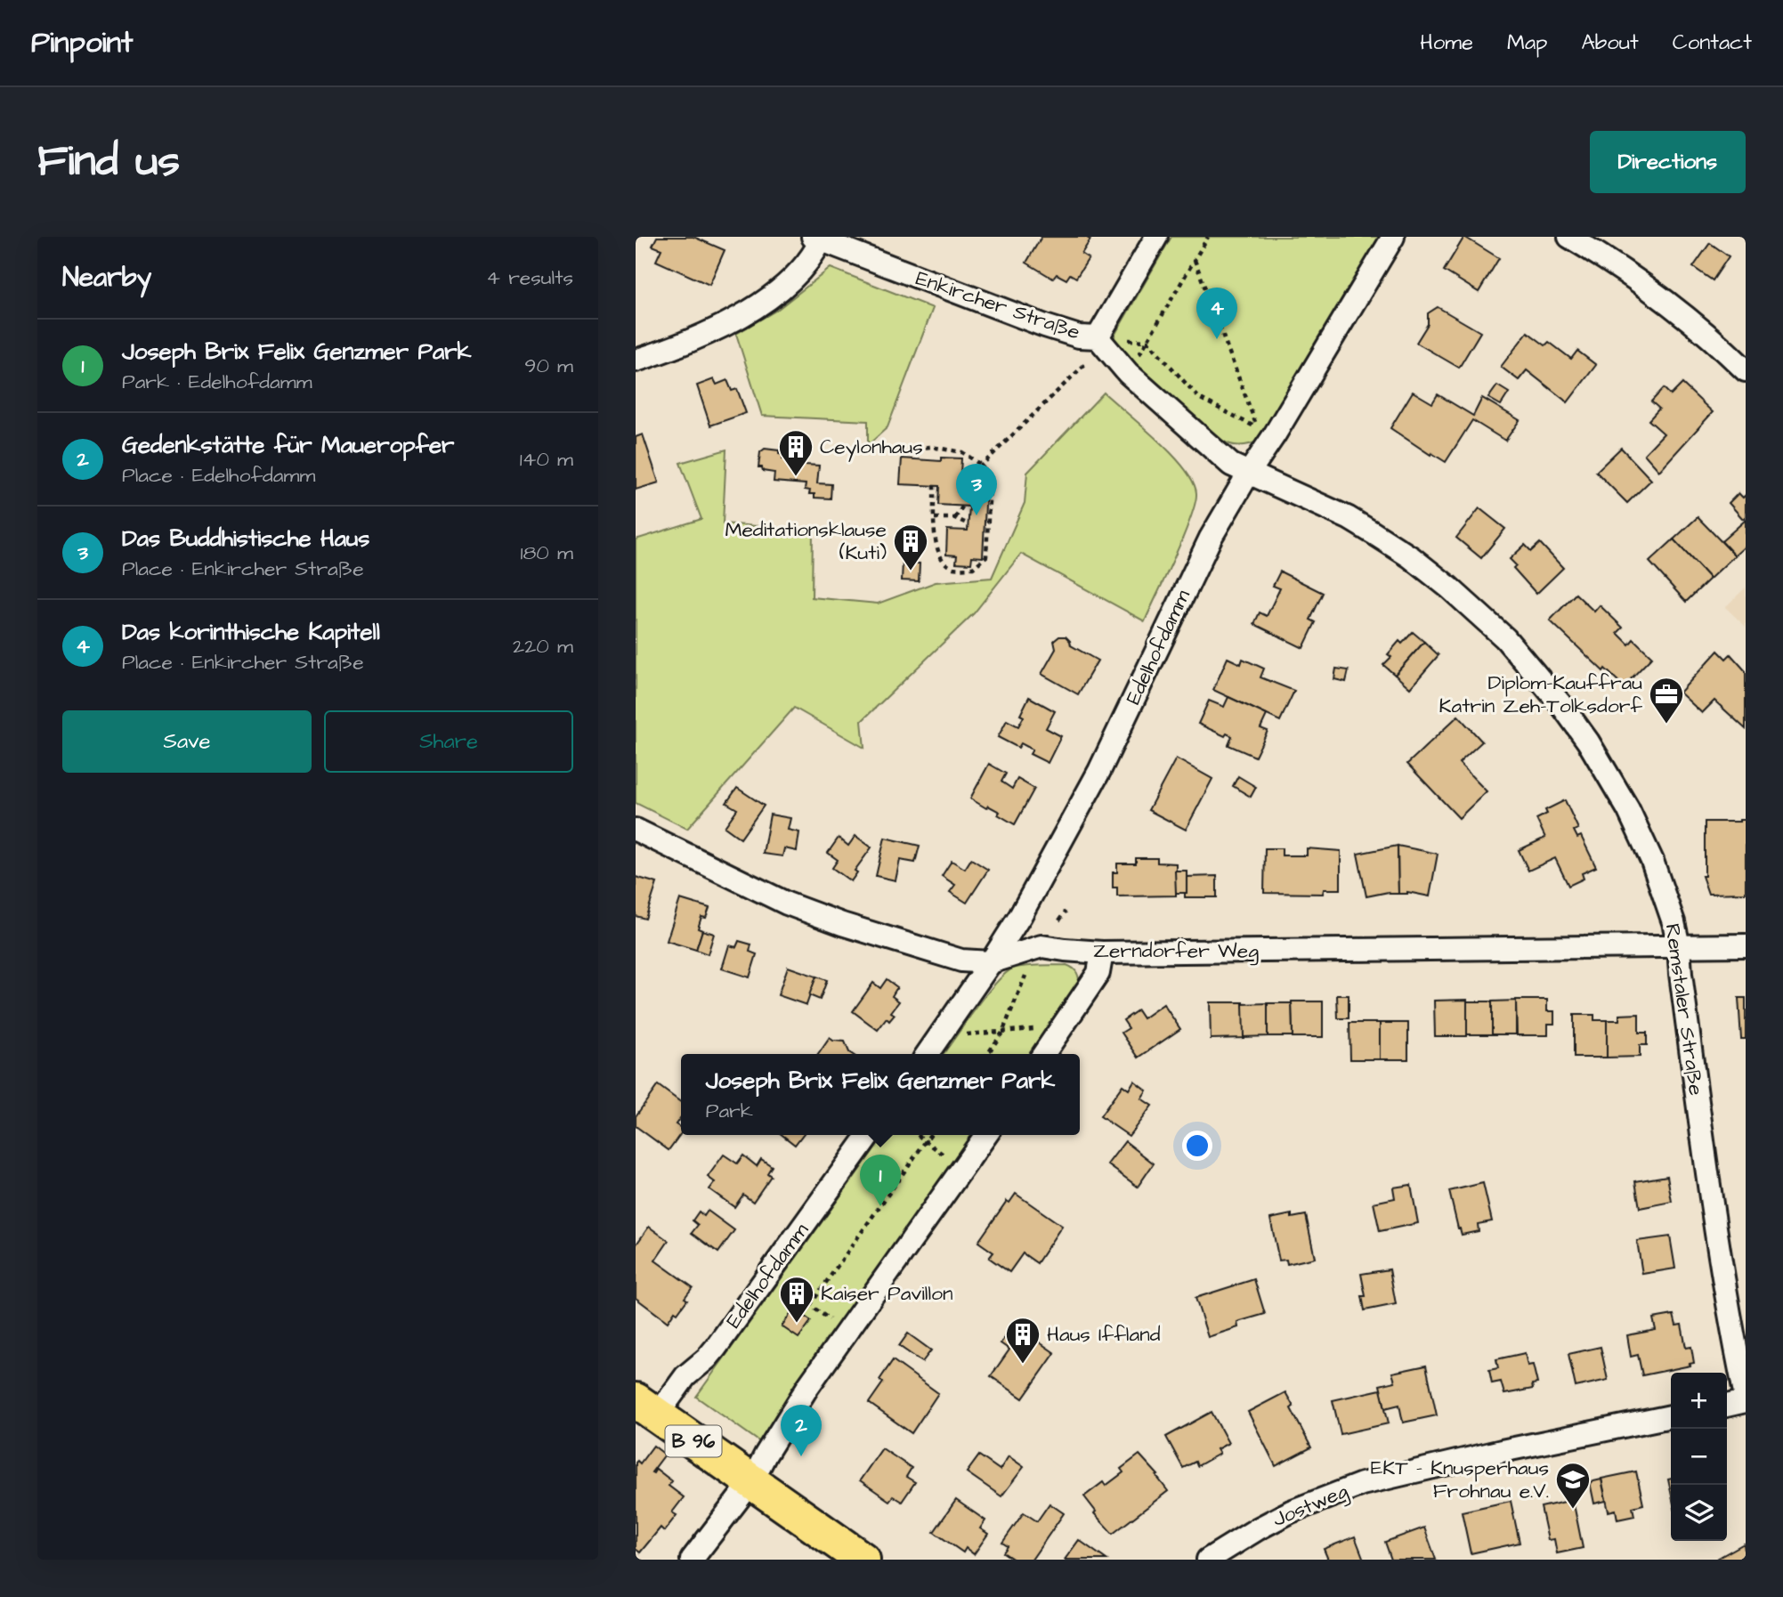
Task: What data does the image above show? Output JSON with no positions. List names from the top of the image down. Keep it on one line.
{"streets":{"main road":["B 96"],"street":["Enkircher Straße","Edelhofdamm","Zerndorfer Weg","Remstaler Straße","Jostweg"]},"crossings":[["Enkircher Straße","Edelhofdamm"],["Enkircher Straße","Remstaler Straße"],["Edelhofdamm","Zerndorfer Weg"],["Edelhofdamm","Remstaler Straße"],["Edelhofdamm","B 96"],["Zerndorfer Weg","Remstaler Straße"]],"places":{"building":["Ceylonhaus","Meditationsklause (Kuti)","Kaiser Pavillon","Haus Iffland"],"office":["Diplom-Kauffrau Katrin Zeh-Tolksdorf"],"school or university":["EKT - Knusperhaus Frohnau e.V."]},"page":{"header":"Pinpoint","nav":["Home","Map","About","Contact"],"buttons":["Directions",["Save","Share"]],"title":"Find us","heading":["Nearby","4 results"],"pins":["4","3","1","2"],"list":[{"mark":"1","name":"Joseph Brix Felix Genzmer Park","note":"Park · Edelhofdamm","value":"90 m"},{"mark":"2","name":"Gedenkstätte für Maueropfer","note":"Place · Edelhofdamm","value":"140 m"},{"mark":"3","name":"Das Buddhistische Haus","note":"Place · Enkircher Straße","value":"180 m"},{"mark":"4","name":"Das korinthische Kapitell","note":"Place · Enkircher Straße","value":"220 m"}],"popup":["Joseph Brix Felix Genzmer Park","Park"],"map_buttons":["+","−"]}}
